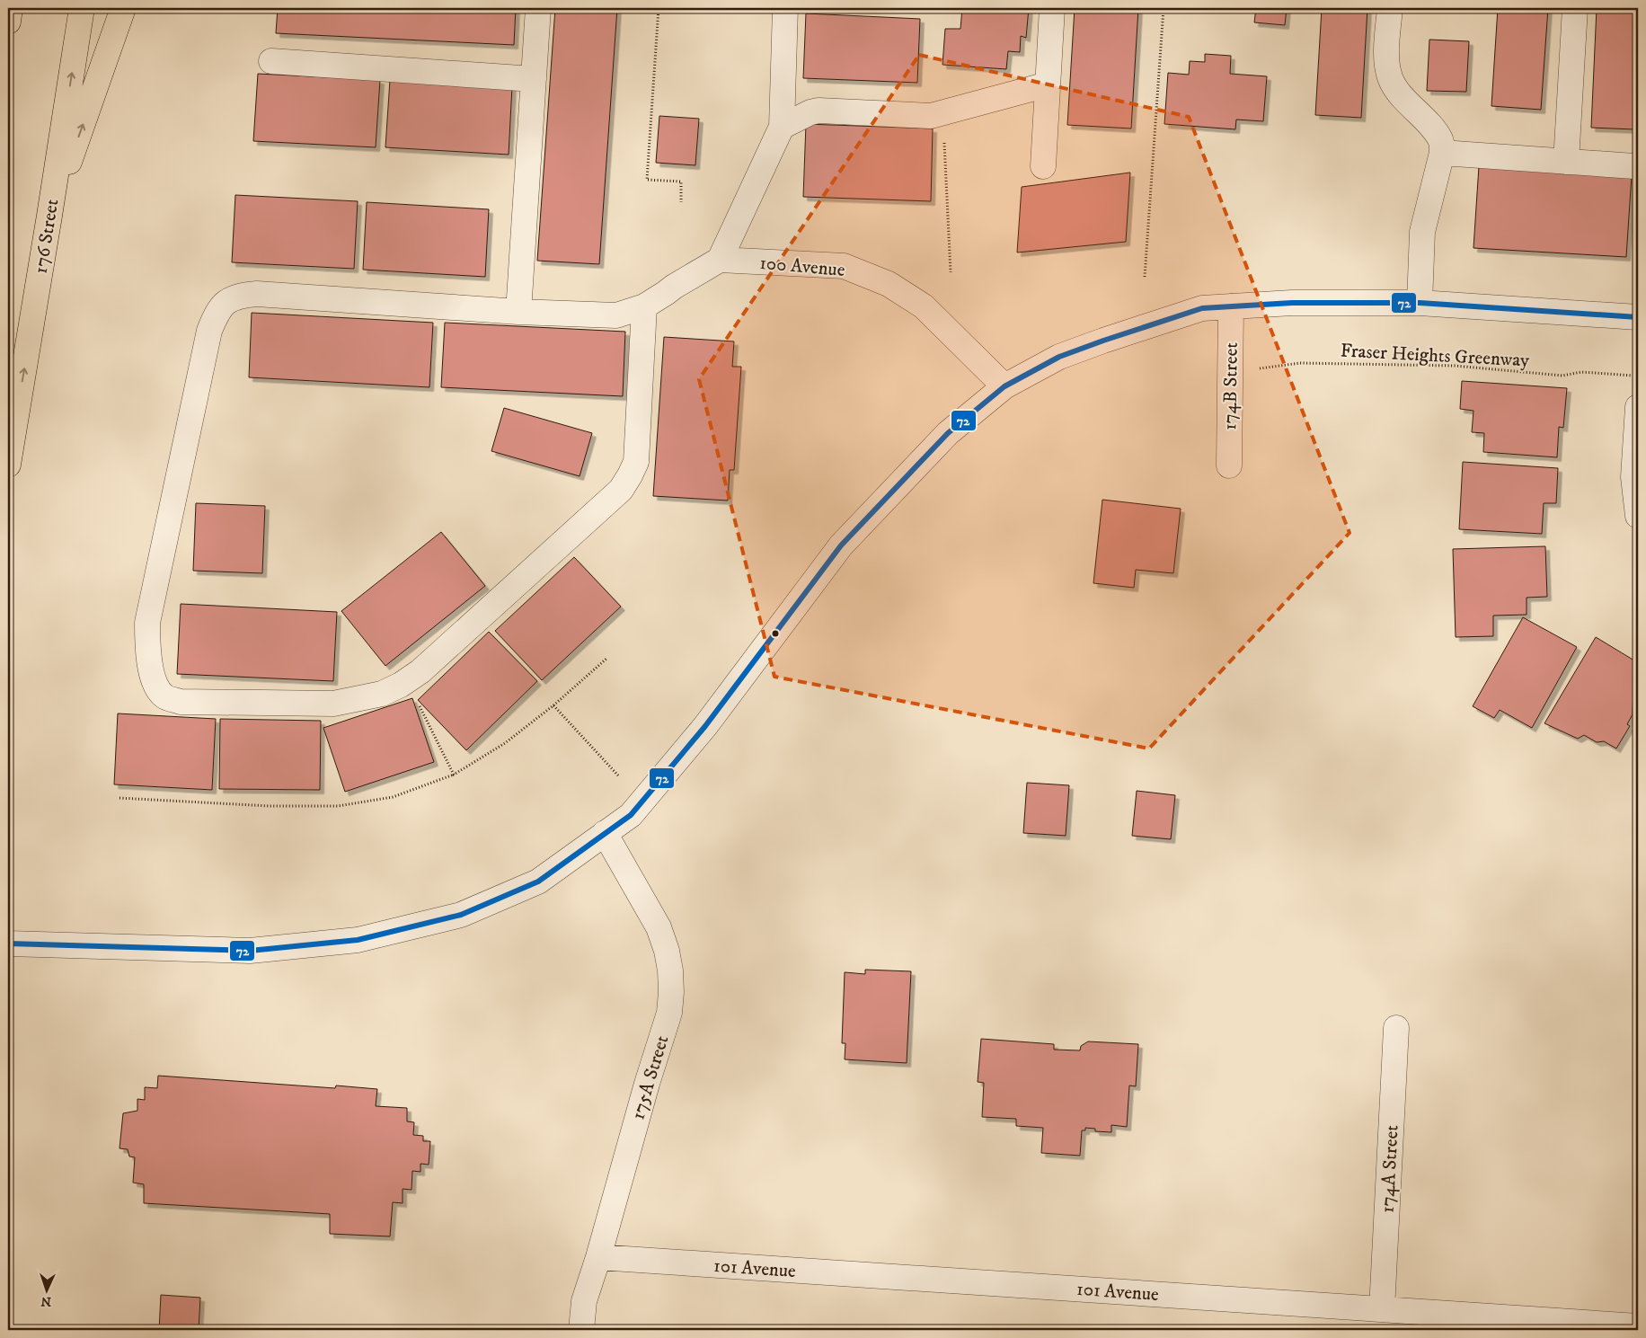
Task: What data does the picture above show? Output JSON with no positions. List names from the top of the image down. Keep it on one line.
{"streets":{"highway":["176 Street"],"street":["100 Avenue","174B Street","175A Street","174A Street","101 Avenue"],"path":["Fraser Heights Greenway"]},"crossings":[["Fraser Heights Greenway","174B Street"],["175A Street","101 Avenue"],["174A Street","101 Avenue"]],"lines":["transit line 72"],"north":"bottom"}
